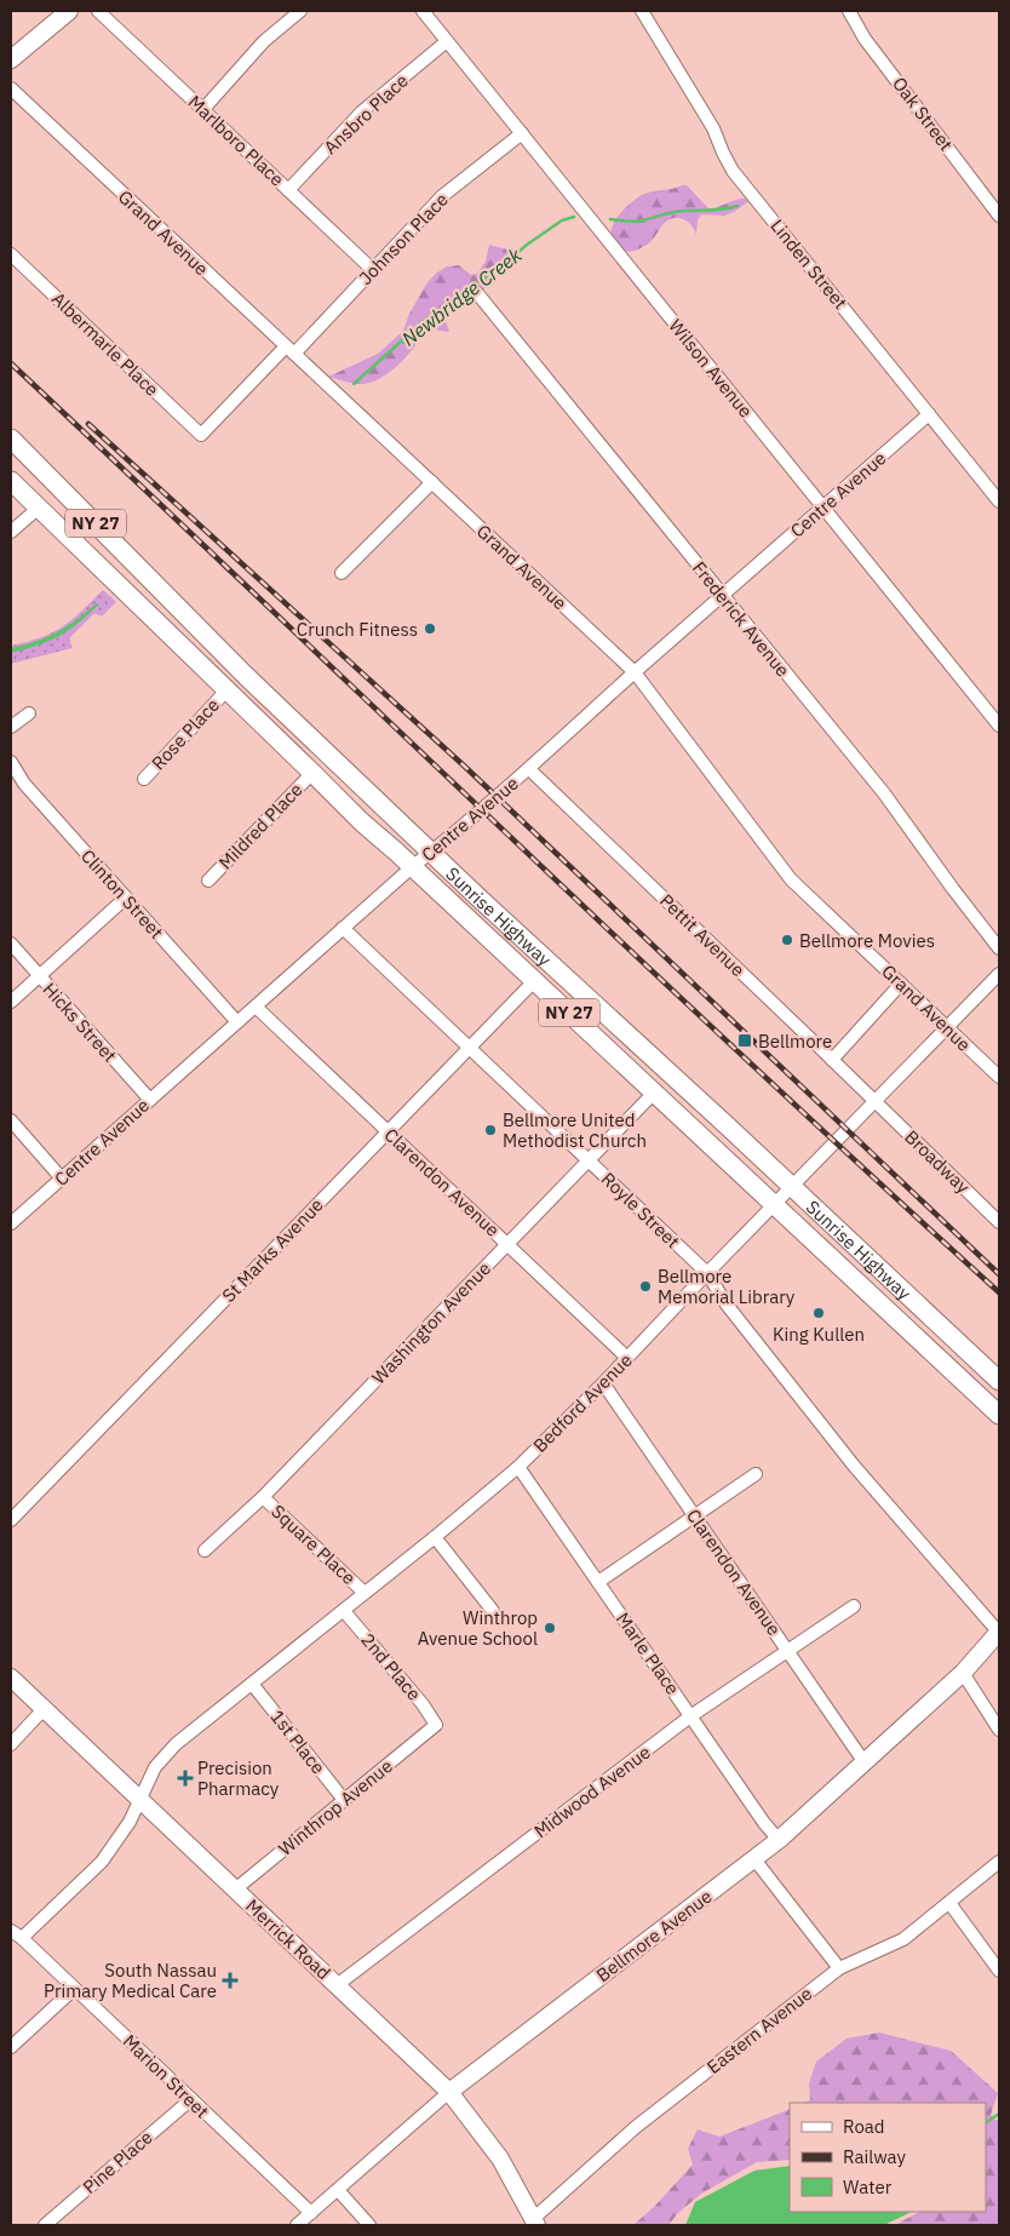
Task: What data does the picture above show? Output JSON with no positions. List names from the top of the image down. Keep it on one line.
{"streets":{"highway":["NY 27","Sunrise Highway"],"main road":["Bellmore Avenue","Merrick Road"],"street":["Ansbro Place","Oak Street","Marlboro Place","Grand Avenue","Johnson Place","Linden Street","Albermarle Place","Wilson Avenue","Centre Avenue","Frederick Avenue","Rose Place","Mildred Place","Clinton Street","Pettit Avenue","Hicks Street","Broadway","Clarendon Avenue","Royle Street","St Marks Avenue","Washington Avenue","Bedford Avenue","Square Place","Marle Place","2nd Place","1st Place","Midwood Avenue","Winthrop Avenue","Eastern Avenue","Marion Street","Pine Place"]},"crossings":[["Ansbro Place","Marlboro Place"],["Ansbro Place","Wilson Avenue"],["Marlboro Place","Johnson Place"],["Grand Avenue","Johnson Place"],["Grand Avenue","Centre Avenue"],["Grand Avenue","Bedford Avenue"],["Johnson Place","Albermarle Place"],["Johnson Place","Wilson Avenue"],["Linden Street","Centre Avenue"],["Wilson Avenue","Centre Avenue"],["Centre Avenue","Frederick Avenue"],["Centre Avenue","Clinton Street"],["Centre Avenue","Sunrise Highway"],["Centre Avenue","Pettit Avenue"],["Centre Avenue","Hicks Street"],["Centre Avenue","Clarendon Avenue"],["Centre Avenue","Royle Street"],["Rose Place","Sunrise Highway"],["Mildred Place","Sunrise Highway"],["Sunrise Highway","St Marks Avenue"],["Sunrise Highway","Washington Avenue"],["Sunrise Highway","Bedford Avenue"],["Pettit Avenue","Broadway"],["Pettit Avenue","Bedford Avenue"],["Broadway","Bedford Avenue"],["Clarendon Avenue","St Marks Avenue"],["Clarendon Avenue","Washington Avenue"],["Clarendon Avenue","Bedford Avenue"],["Clarendon Avenue","Midwood Avenue"],["Clarendon Avenue","Bellmore Avenue"],["Royle Street","St Marks Avenue"],["Royle Street","Washington Avenue"],["Royle Street","Bedford Avenue"],["Royle Street","Bellmore Avenue"],["Washington Avenue","Square Place"],["Bedford Avenue","Square Place"],["Bedford Avenue","Marle Place"],["Bedford Avenue","2nd Place"],["Bedford Avenue","1st Place"],["Bedford Avenue","Merrick Road"],["Bedford Avenue","Marion Street"],["Marle Place","Midwood Avenue"],["Marle Place","Bellmore Avenue"],["2nd Place","Winthrop Avenue"],["1st Place","Winthrop Avenue"],["Midwood Avenue","Merrick Road"],["Winthrop Avenue","Merrick Road"],["Bellmore Avenue","Merrick Road"],["Bellmore Avenue","Marion Street"],["Merrick Road","Eastern Avenue"],["Marion Street","Pine Place"]],"water":["Newbridge Creek"],"places":{"other":["Crunch Fitness","Bellmore Movies","Bellmore United Methodist Church","Bellmore Memorial Library","King Kullen","Winthrop Avenue School"],"transit":["Bellmore"],"health":["Precision Pharmacy","South Nassau Primary Medical Care"]},"legend":["Road","Railway","Water"]}
